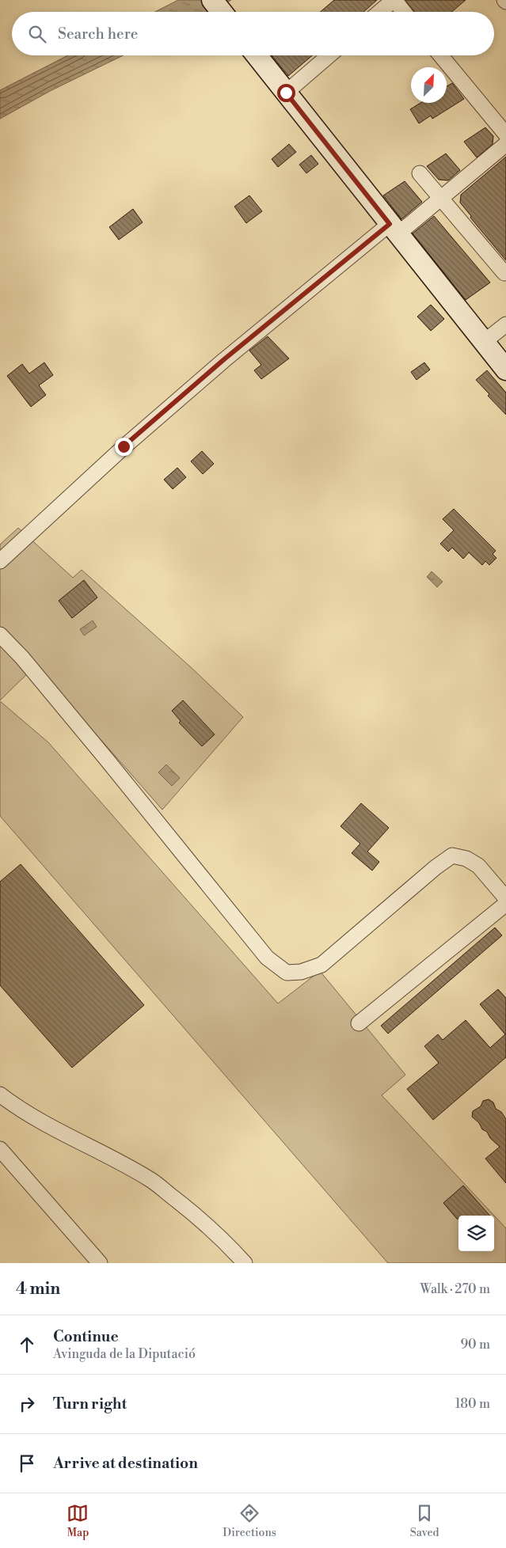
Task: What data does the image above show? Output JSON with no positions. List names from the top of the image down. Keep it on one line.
{"north":"top right","page":{"search":"Search here","heading":["4 min","Walk · 270 m"],"list":[["Continue","Avinguda de la Diputació","90 m"],["Turn right","180 m"],"Arrive at destination"],"nav":["Map","Directions","Saved"]}}
